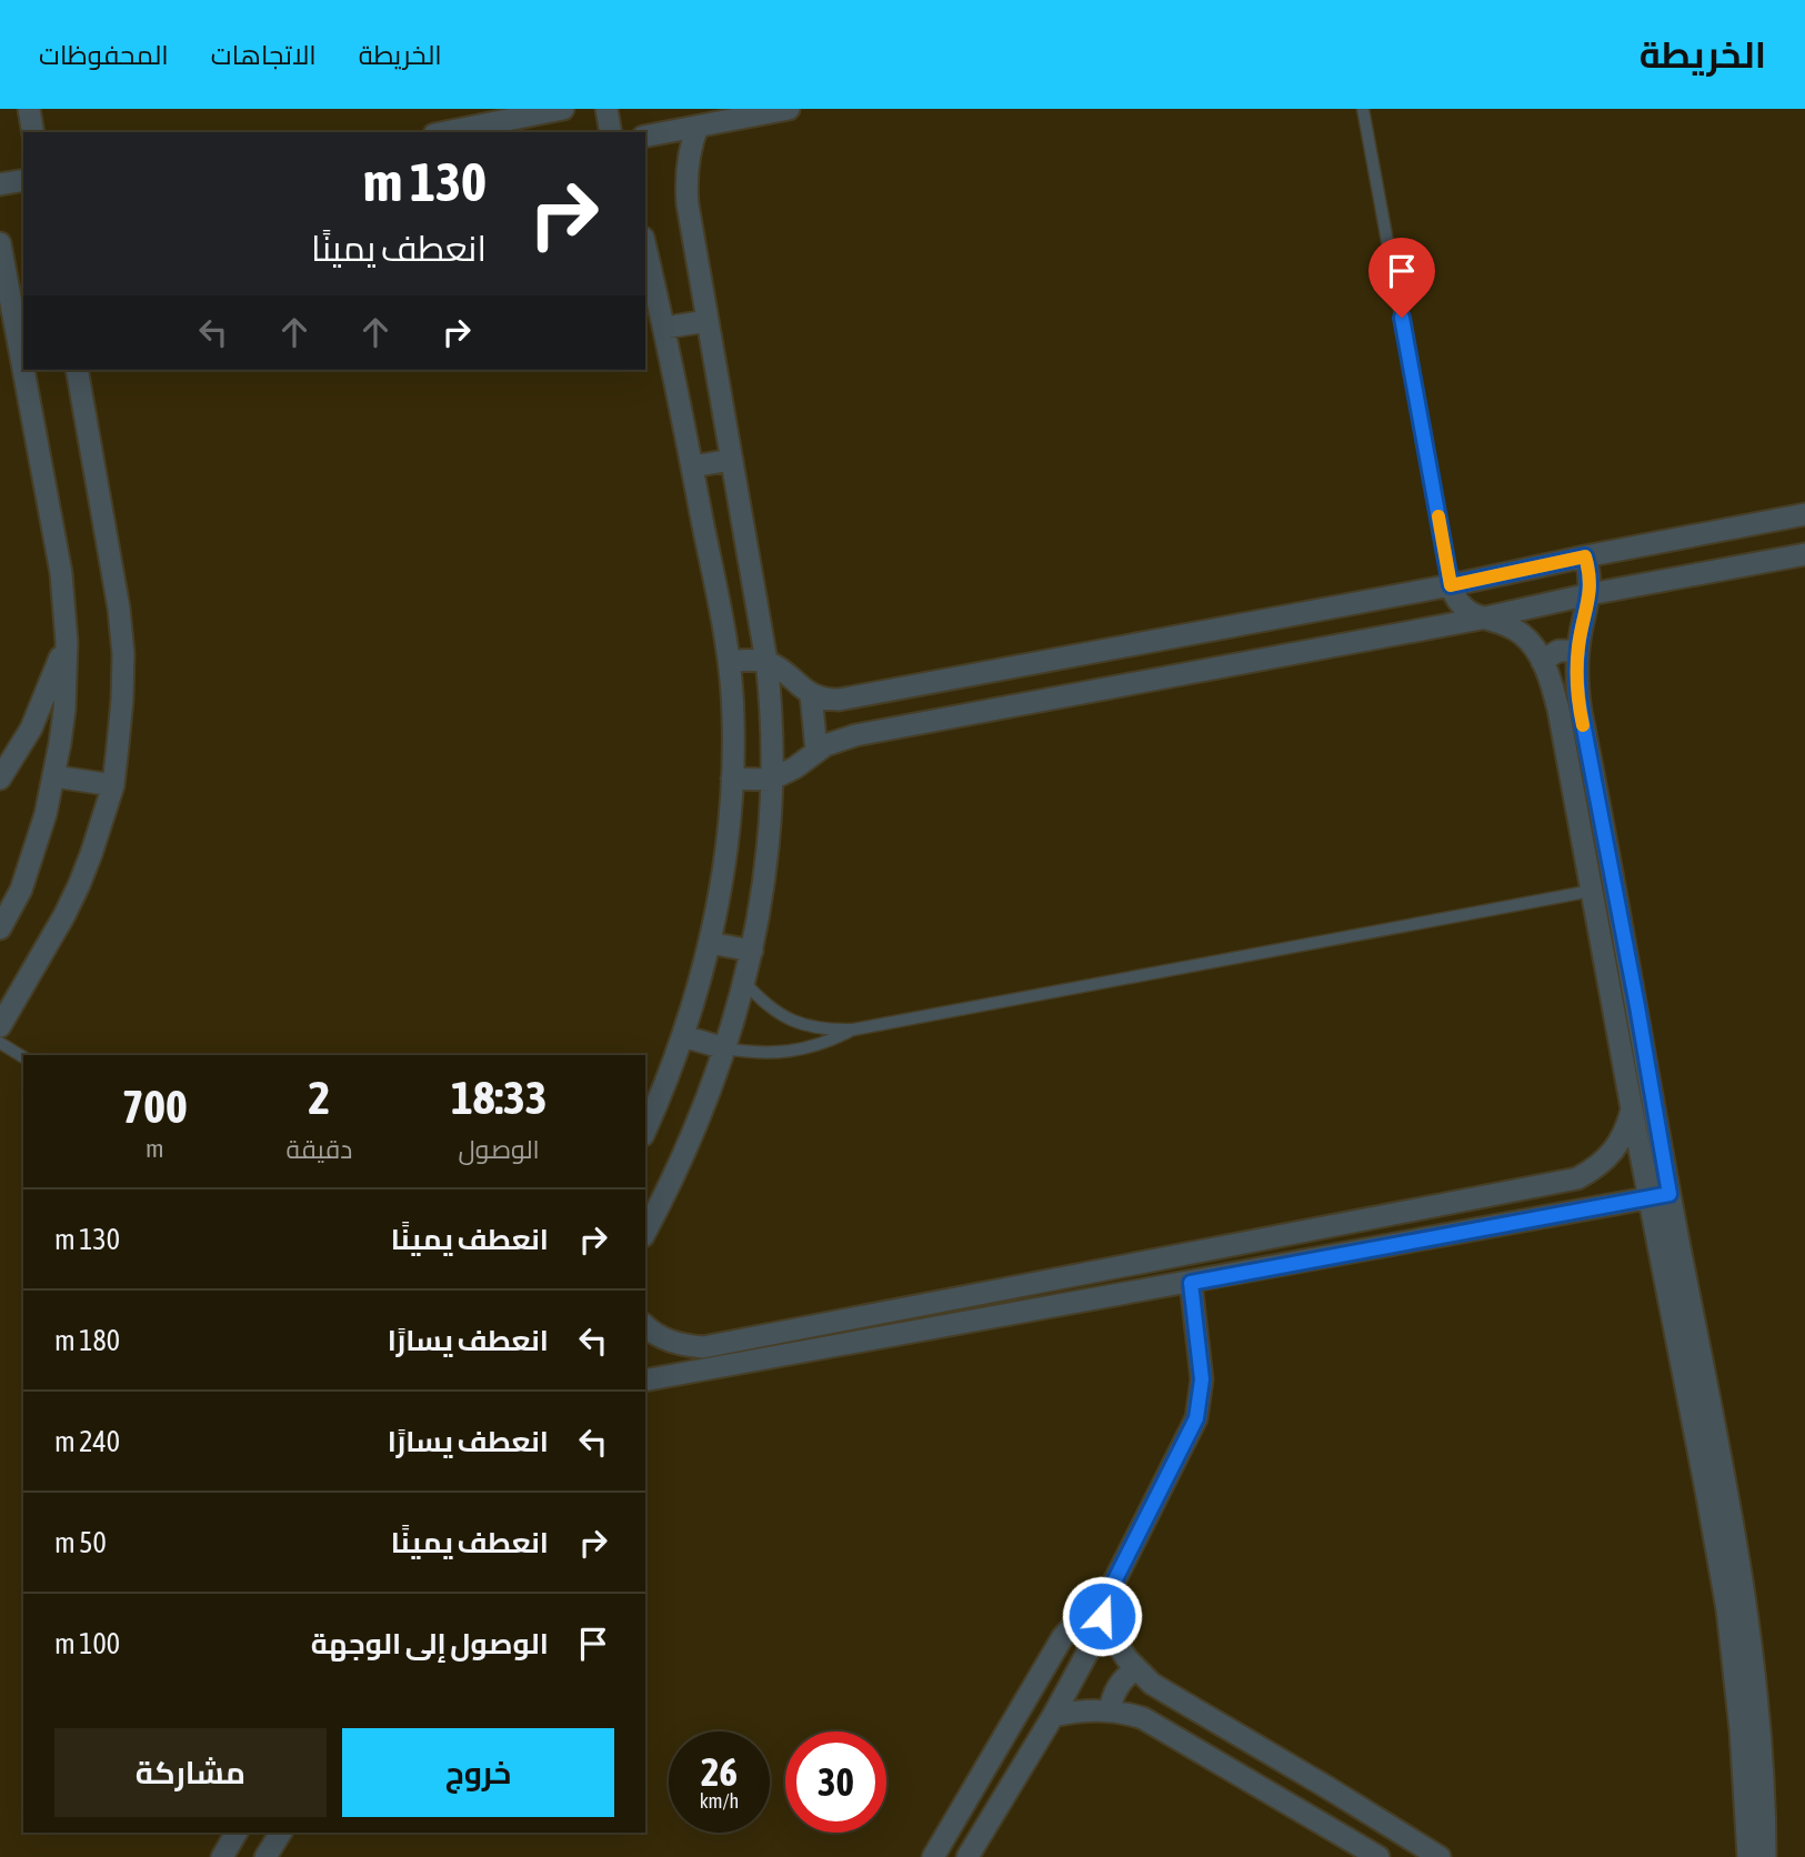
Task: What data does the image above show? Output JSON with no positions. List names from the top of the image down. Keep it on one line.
{"page":{"header":"الخريطة","nav":["الخريطة","الاتجاهات","المحفوظات"],"turn":["130 m","انعطف يمينًا"],"eta":["18:33","الوصول","2","دقيقة","700","m"],"list":[{"name":"انعطف يمينًا","value":"130 m"},{"name":"انعطف يسارًا","value":"180 m"},{"name":"انعطف يسارًا","value":"240 m"},{"name":"انعطف يمينًا","value":"50 m"},{"name":"الوصول إلى الوجهة","value":"100 m"}],"buttons":["خروج","مشاركة"],"speed":"26 km/h","limit":"30"}}
